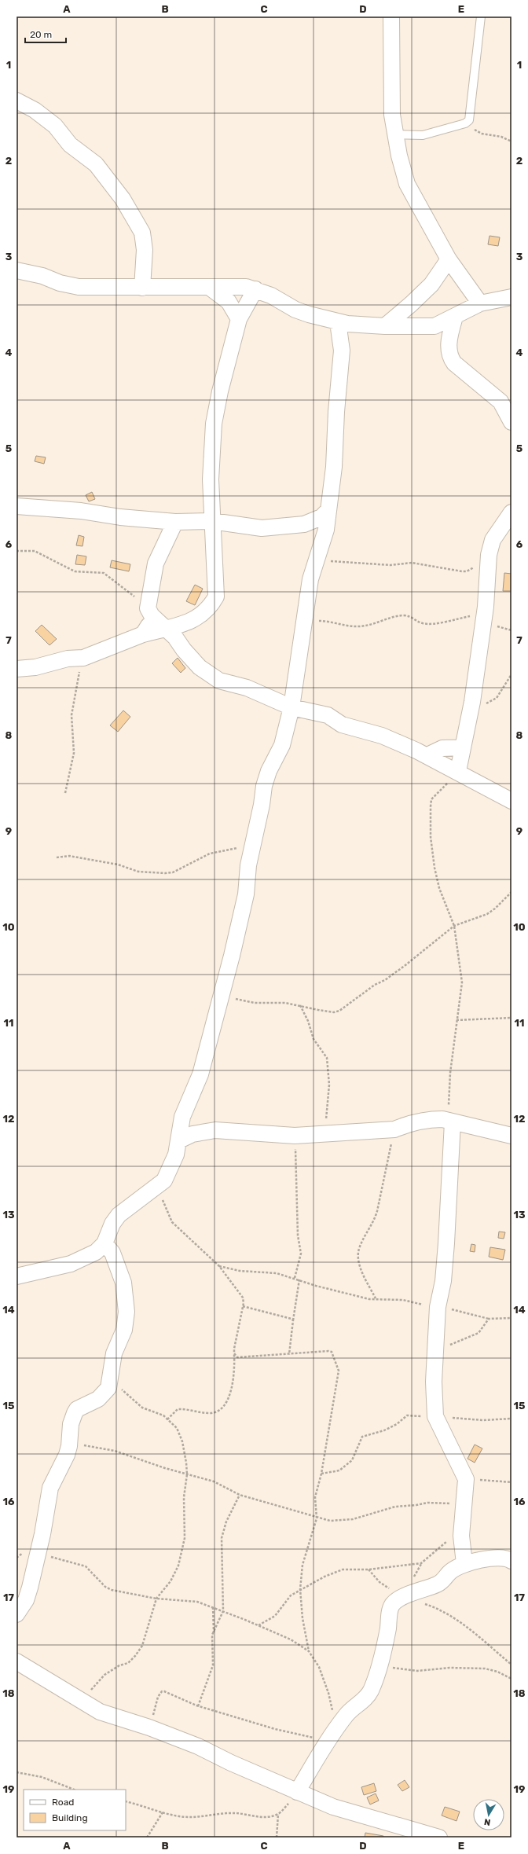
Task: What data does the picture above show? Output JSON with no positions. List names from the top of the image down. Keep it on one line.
{"legend":["Road","Building"],"scale_bar":"20 m","north":"bottom","grid":{"columns":["A","B","C","D","E"],"rows":["1","2","3","4","5","6","7","8","9","10","11","12","13","14","15","16","17","18","19"]}}
